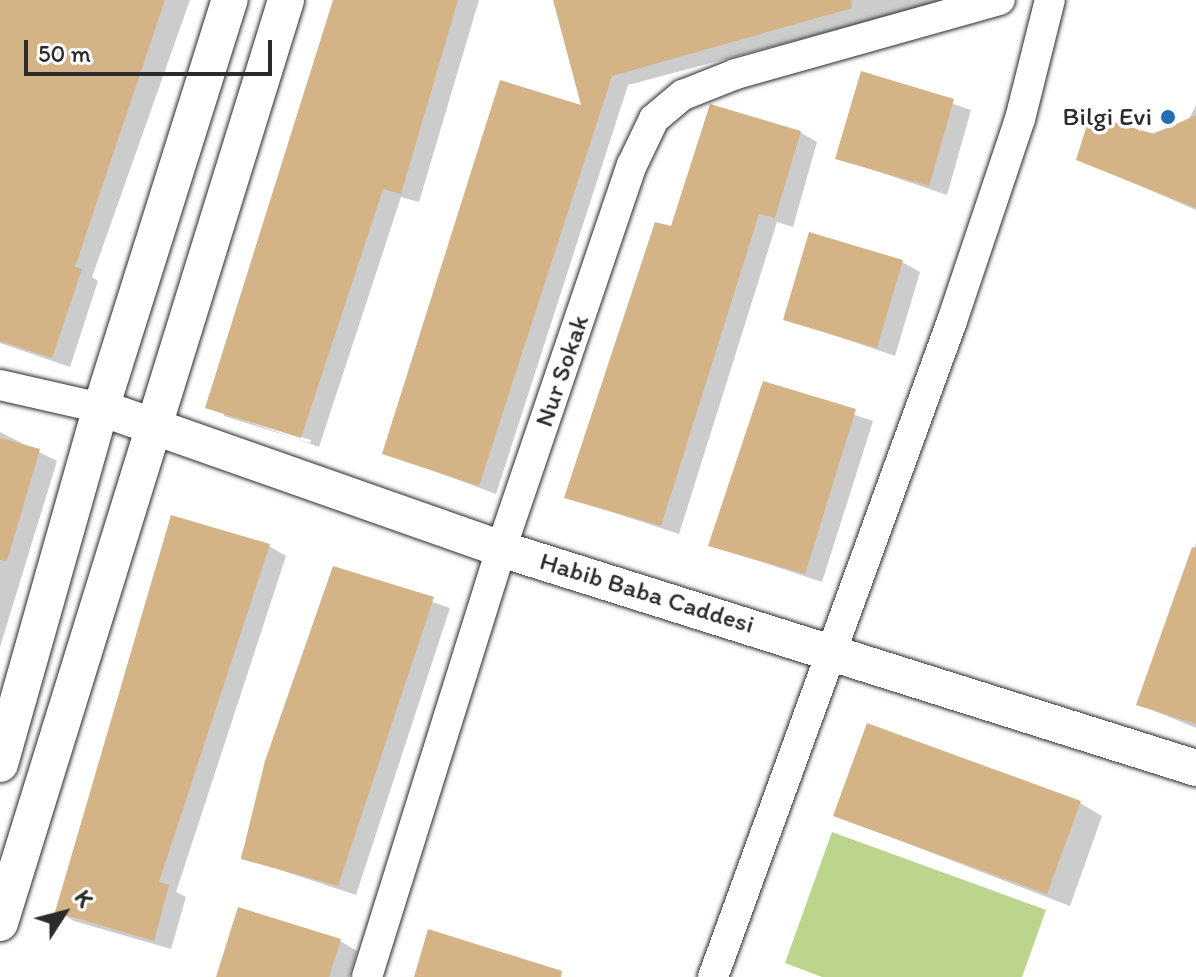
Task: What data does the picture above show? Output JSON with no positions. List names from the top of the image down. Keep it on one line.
{"streets":{"street":["Nur Sokak","Habib Baba Caddesi"]},"crossings":[["Nur Sokak","Habib Baba Caddesi"]],"places":["Bilgi Evi"],"scale_bar":"50 m","north":"top right"}
